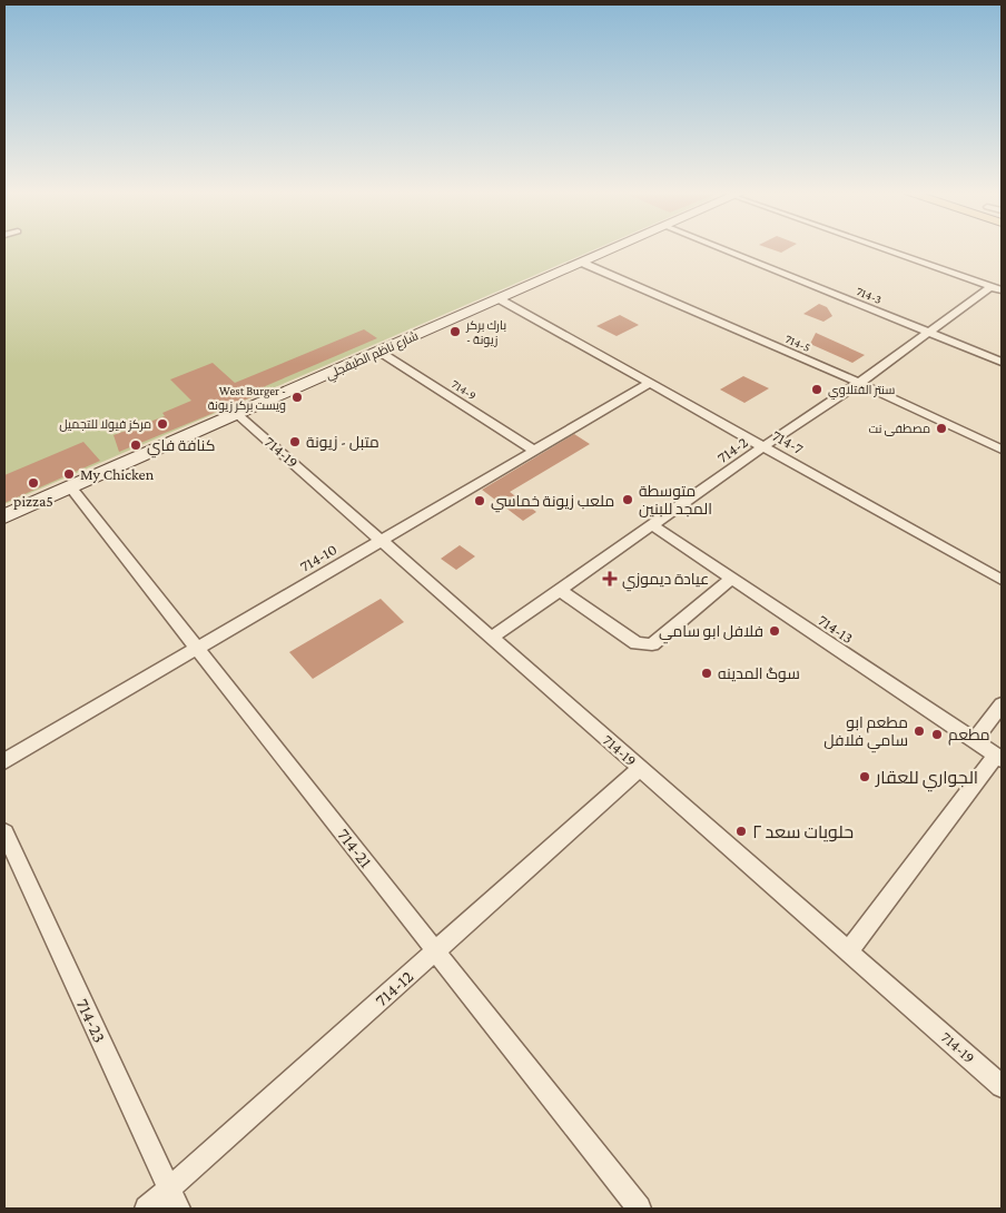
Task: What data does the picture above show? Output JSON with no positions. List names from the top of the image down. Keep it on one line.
{"streets":{"main road":["شارع ناظم الطبقجلي"],"street":["714-3","714-5","714-9","714-7","714-2","714-19","714-10","714-13","714-21","714-12","714-23"]},"crossings":[["714-3","714-2"],["714-5","شارع ناظم الطبقجلي"],["714-5","714-2"],["شارع ناظم الطبقجلي","714-9"],["شارع ناظم الطبقجلي","714-7"],["شارع ناظم الطبقجلي","714-19"],["شارع ناظم الطبقجلي","714-21"],["714-9","714-10"],["714-7","714-2"],["714-7","714-10"],["714-2","714-19"],["714-2","714-13"],["714-19","714-10"],["714-19","714-12"],["714-10","714-21"],["714-21","714-12"],["714-12","714-23"]],"places":{"other":["بارك بركر - زيونة","سنتر الفتلاوي","West Burger - ويست بركر زيونة","مركز فيولا للتجميل","مصطفى نت","متبل - زيونة","كنافة فاي","My Chicken","pizza5","متوسطة المجد للبنين","ملعب زيونة خماسي","فلافل ابو سامي","سوگ المدينه","مطعم ابو سامي فلافل","مطعم","الجواري للعقار","حلويات سعد ٢"],"health":["عيادة ديموزي"]}}
